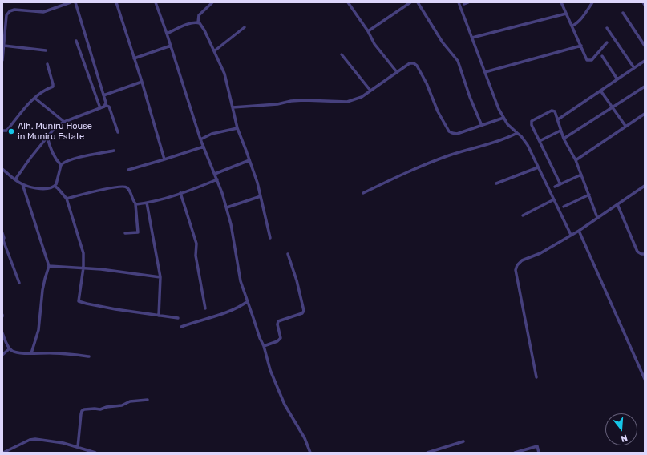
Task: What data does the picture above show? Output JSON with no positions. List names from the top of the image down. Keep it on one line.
{"places":["Alh. Muniru House in Muniru Estate"],"north":"bottom"}
